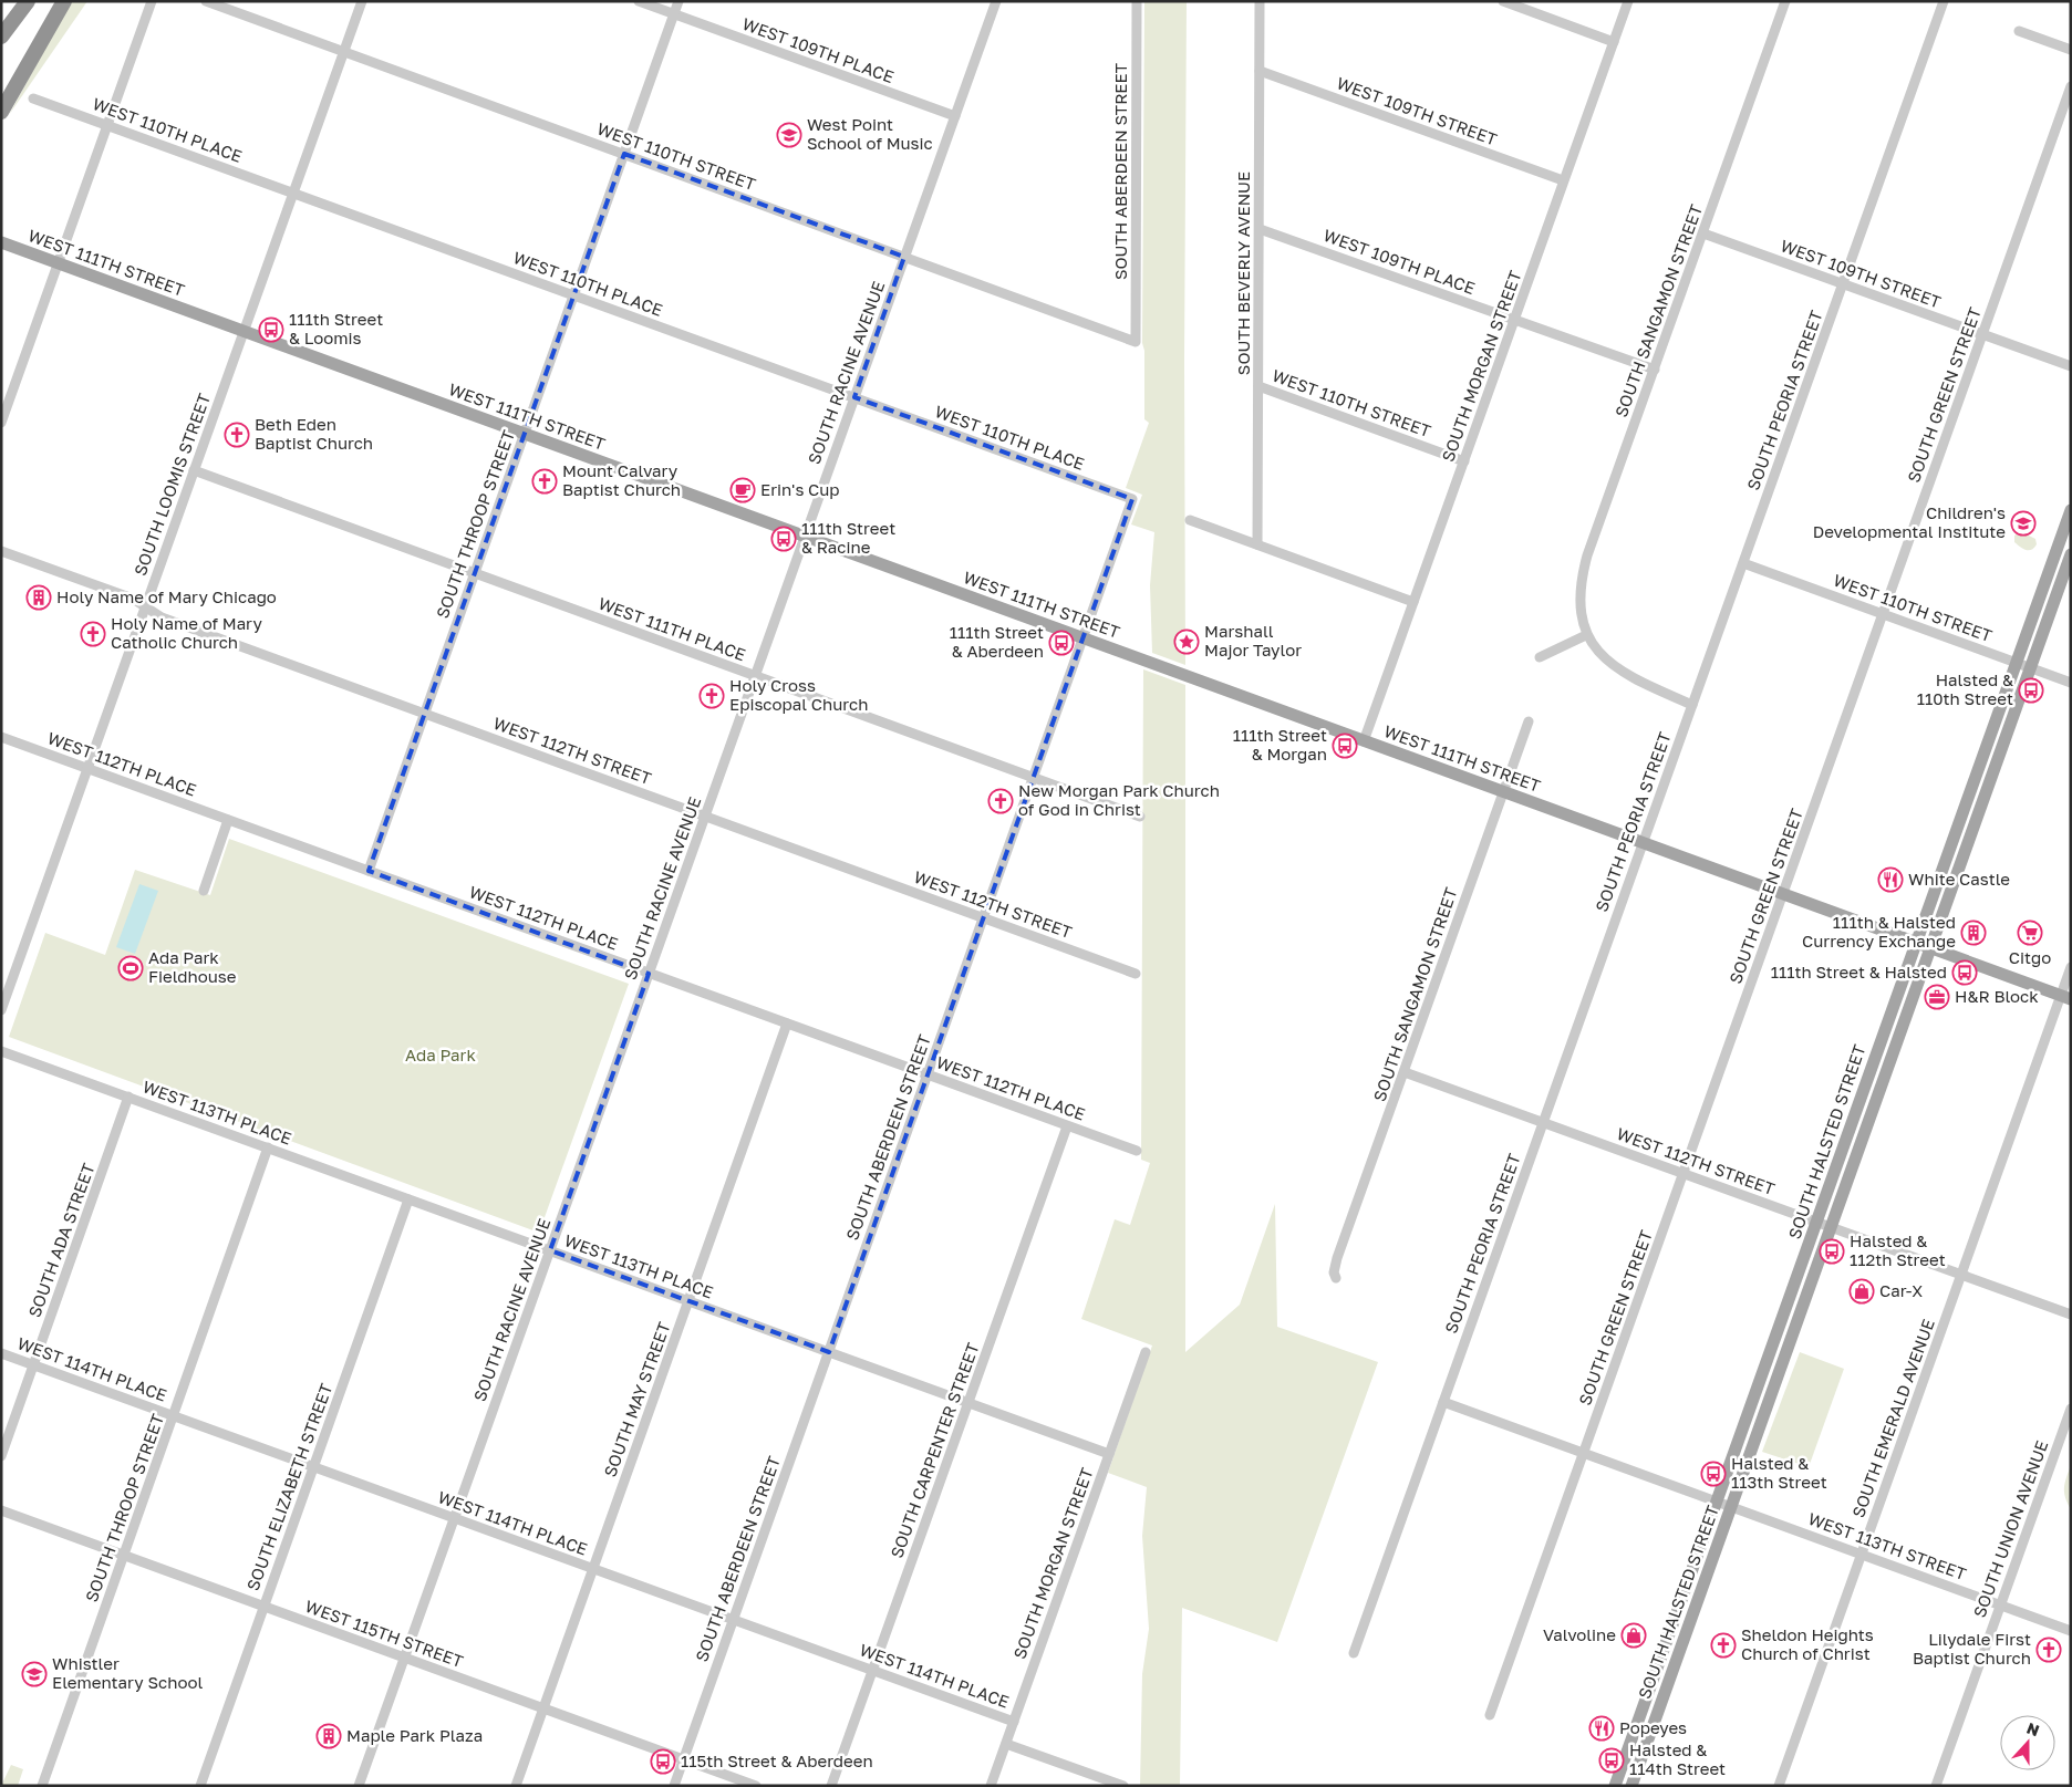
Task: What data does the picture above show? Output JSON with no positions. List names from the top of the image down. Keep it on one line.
{"streets":{"main road":["WEST 111TH STREET","SOUTH HALSTED STREET"],"street":["WEST 109TH PLACE","WEST 109TH STREET","WEST 110TH PLACE","WEST 110TH STREET","SOUTH ABERDEEN STREET","SOUTH BEVERLY AVENUE","SOUTH SANGAMON STREET","SOUTH MORGAN STREET","SOUTH RACINE AVENUE","SOUTH GREEN STREET","SOUTH PEORIA STREET","SOUTH LOOMIS STREET","SOUTH THROOP STREET","WEST 111TH PLACE","WEST 112TH STREET","WEST 112TH PLACE","WEST 113TH PLACE","SOUTH ADA STREET","WEST 114TH PLACE","SOUTH MAY STREET","SOUTH EMERALD AVENUE","SOUTH CARPENTER STREET","SOUTH ELIZABETH STREET","SOUTH UNION AVENUE","WEST 113TH STREET","WEST 115TH STREET"]},"crossings":[["WEST 109TH PLACE","SOUTH BEVERLY AVENUE"],["WEST 109TH PLACE","SOUTH SANGAMON STREET"],["WEST 109TH PLACE","SOUTH MORGAN STREET"],["WEST 109TH PLACE","SOUTH RACINE AVENUE"],["WEST 109TH PLACE","SOUTH THROOP STREET"],["WEST 109TH STREET","SOUTH BEVERLY AVENUE"],["WEST 109TH STREET","SOUTH SANGAMON STREET"],["WEST 109TH STREET","SOUTH MORGAN STREET"],["WEST 109TH STREET","SOUTH GREEN STREET"],["WEST 109TH STREET","SOUTH PEORIA STREET"],["WEST 110TH PLACE","SOUTH ABERDEEN STREET"],["WEST 110TH PLACE","SOUTH RACINE AVENUE"],["WEST 110TH PLACE","SOUTH LOOMIS STREET"],["WEST 110TH PLACE","SOUTH THROOP STREET"],["WEST 110TH STREET","SOUTH ABERDEEN STREET"],["WEST 110TH STREET","SOUTH BEVERLY AVENUE"],["WEST 110TH STREET","SOUTH MORGAN STREET"],["WEST 110TH STREET","SOUTH RACINE AVENUE"],["WEST 110TH STREET","SOUTH GREEN STREET"],["WEST 110TH STREET","SOUTH PEORIA STREET"],["WEST 110TH STREET","SOUTH LOOMIS STREET"],["WEST 110TH STREET","SOUTH THROOP STREET"],["WEST 110TH STREET","SOUTH HALSTED STREET"],["SOUTH ABERDEEN STREET","WEST 111TH STREET"],["SOUTH ABERDEEN STREET","WEST 111TH PLACE"],["SOUTH ABERDEEN STREET","WEST 112TH STREET"],["SOUTH ABERDEEN STREET","WEST 112TH PLACE"],["SOUTH ABERDEEN STREET","WEST 113TH PLACE"],["SOUTH ABERDEEN STREET","WEST 114TH PLACE"],["SOUTH ABERDEEN STREET","WEST 115TH STREET"],["WEST 111TH STREET","SOUTH SANGAMON STREET"],["WEST 111TH STREET","SOUTH MORGAN STREET"],["WEST 111TH STREET","SOUTH RACINE AVENUE"],["WEST 111TH STREET","SOUTH GREEN STREET"],["WEST 111TH STREET","SOUTH PEORIA STREET"],["WEST 111TH STREET","SOUTH LOOMIS STREET"],["WEST 111TH STREET","SOUTH THROOP STREET"],["WEST 111TH STREET","SOUTH HALSTED STREET"],["WEST 111TH STREET","SOUTH EMERALD AVENUE"],["SOUTH SANGAMON STREET","WEST 112TH STREET"],["SOUTH MORGAN STREET","WEST 113TH PLACE"],["SOUTH MORGAN STREET","WEST 114TH PLACE"],["SOUTH RACINE AVENUE","WEST 111TH PLACE"],["SOUTH RACINE AVENUE","WEST 112TH STREET"],["SOUTH RACINE AVENUE","WEST 112TH PLACE"],["SOUTH RACINE AVENUE","WEST 113TH PLACE"],["SOUTH RACINE AVENUE","WEST 114TH PLACE"],["SOUTH RACINE AVENUE","WEST 115TH STREET"],["SOUTH GREEN STREET","WEST 112TH STREET"],["SOUTH GREEN STREET","WEST 113TH STREET"],["SOUTH PEORIA STREET","WEST 112TH STREET"],["SOUTH PEORIA STREET","WEST 113TH STREET"],["SOUTH LOOMIS STREET","WEST 111TH PLACE"],["SOUTH LOOMIS STREET","WEST 112TH STREET"],["SOUTH LOOMIS STREET","WEST 112TH PLACE"],["SOUTH THROOP STREET","WEST 111TH PLACE"],["SOUTH THROOP STREET","WEST 112TH STREET"],["SOUTH THROOP STREET","WEST 112TH PLACE"],["SOUTH THROOP STREET","WEST 113TH PLACE"],["SOUTH THROOP STREET","WEST 114TH PLACE"],["SOUTH THROOP STREET","WEST 115TH STREET"],["WEST 112TH STREET","SOUTH HALSTED STREET"],["WEST 112TH STREET","SOUTH EMERALD AVENUE"],["WEST 112TH PLACE","SOUTH MAY STREET"],["WEST 112TH PLACE","SOUTH CARPENTER STREET"],["WEST 113TH PLACE","SOUTH ADA STREET"],["WEST 113TH PLACE","SOUTH MAY STREET"],["WEST 113TH PLACE","SOUTH CARPENTER STREET"],["WEST 113TH PLACE","SOUTH ELIZABETH STREET"],["SOUTH HALSTED STREET","WEST 113TH STREET"],["SOUTH ADA STREET","WEST 114TH PLACE"],["WEST 114TH PLACE","SOUTH MAY STREET"],["WEST 114TH PLACE","SOUTH CARPENTER STREET"],["WEST 114TH PLACE","SOUTH ELIZABETH STREET"],["SOUTH MAY STREET","WEST 115TH STREET"],["SOUTH EMERALD AVENUE","WEST 113TH STREET"],["SOUTH ELIZABETH STREET","WEST 115TH STREET"],["SOUTH UNION AVENUE","WEST 113TH STREET"]],"parks":["Ada Park"],"places":{"school or university":["West Point School of Music","Children's Developmental Institute","Whistler Elementary School"],"bus stop":["111th Street & Loomis","111th Street & Racine","111th Street & Aberdeen","Halsted & 110th Street","111th Street & Morgan","111th Street & Halsted","Halsted & 112th Street","Halsted & 113th Street","Halsted & 114th Street","115th Street & Aberdeen"],"church":["Beth Eden Baptist Church","Mount Calvary Baptist Church","Holy Name of Mary Catholic Church","Holy Cross Episcopal Church","New Morgan Park Church of God in Christ","Sheldon Heights Church of Christ","Lilydale First Baptist Church"],"cafe":["Erin's Cup"],"building":["Holy Name of Mary Chicago","111th & Halsted Currency Exchange","Maple Park Plaza"],"place":["Marshall Major Taylor"],"restaurant":["White Castle","Popeyes"],"supermarket":["Citgo"],"sports":["Ada Park Fieldhouse"],"office":["H&R Block"],"shop":["Car-X","Valvoline"]},"north":"top"}
